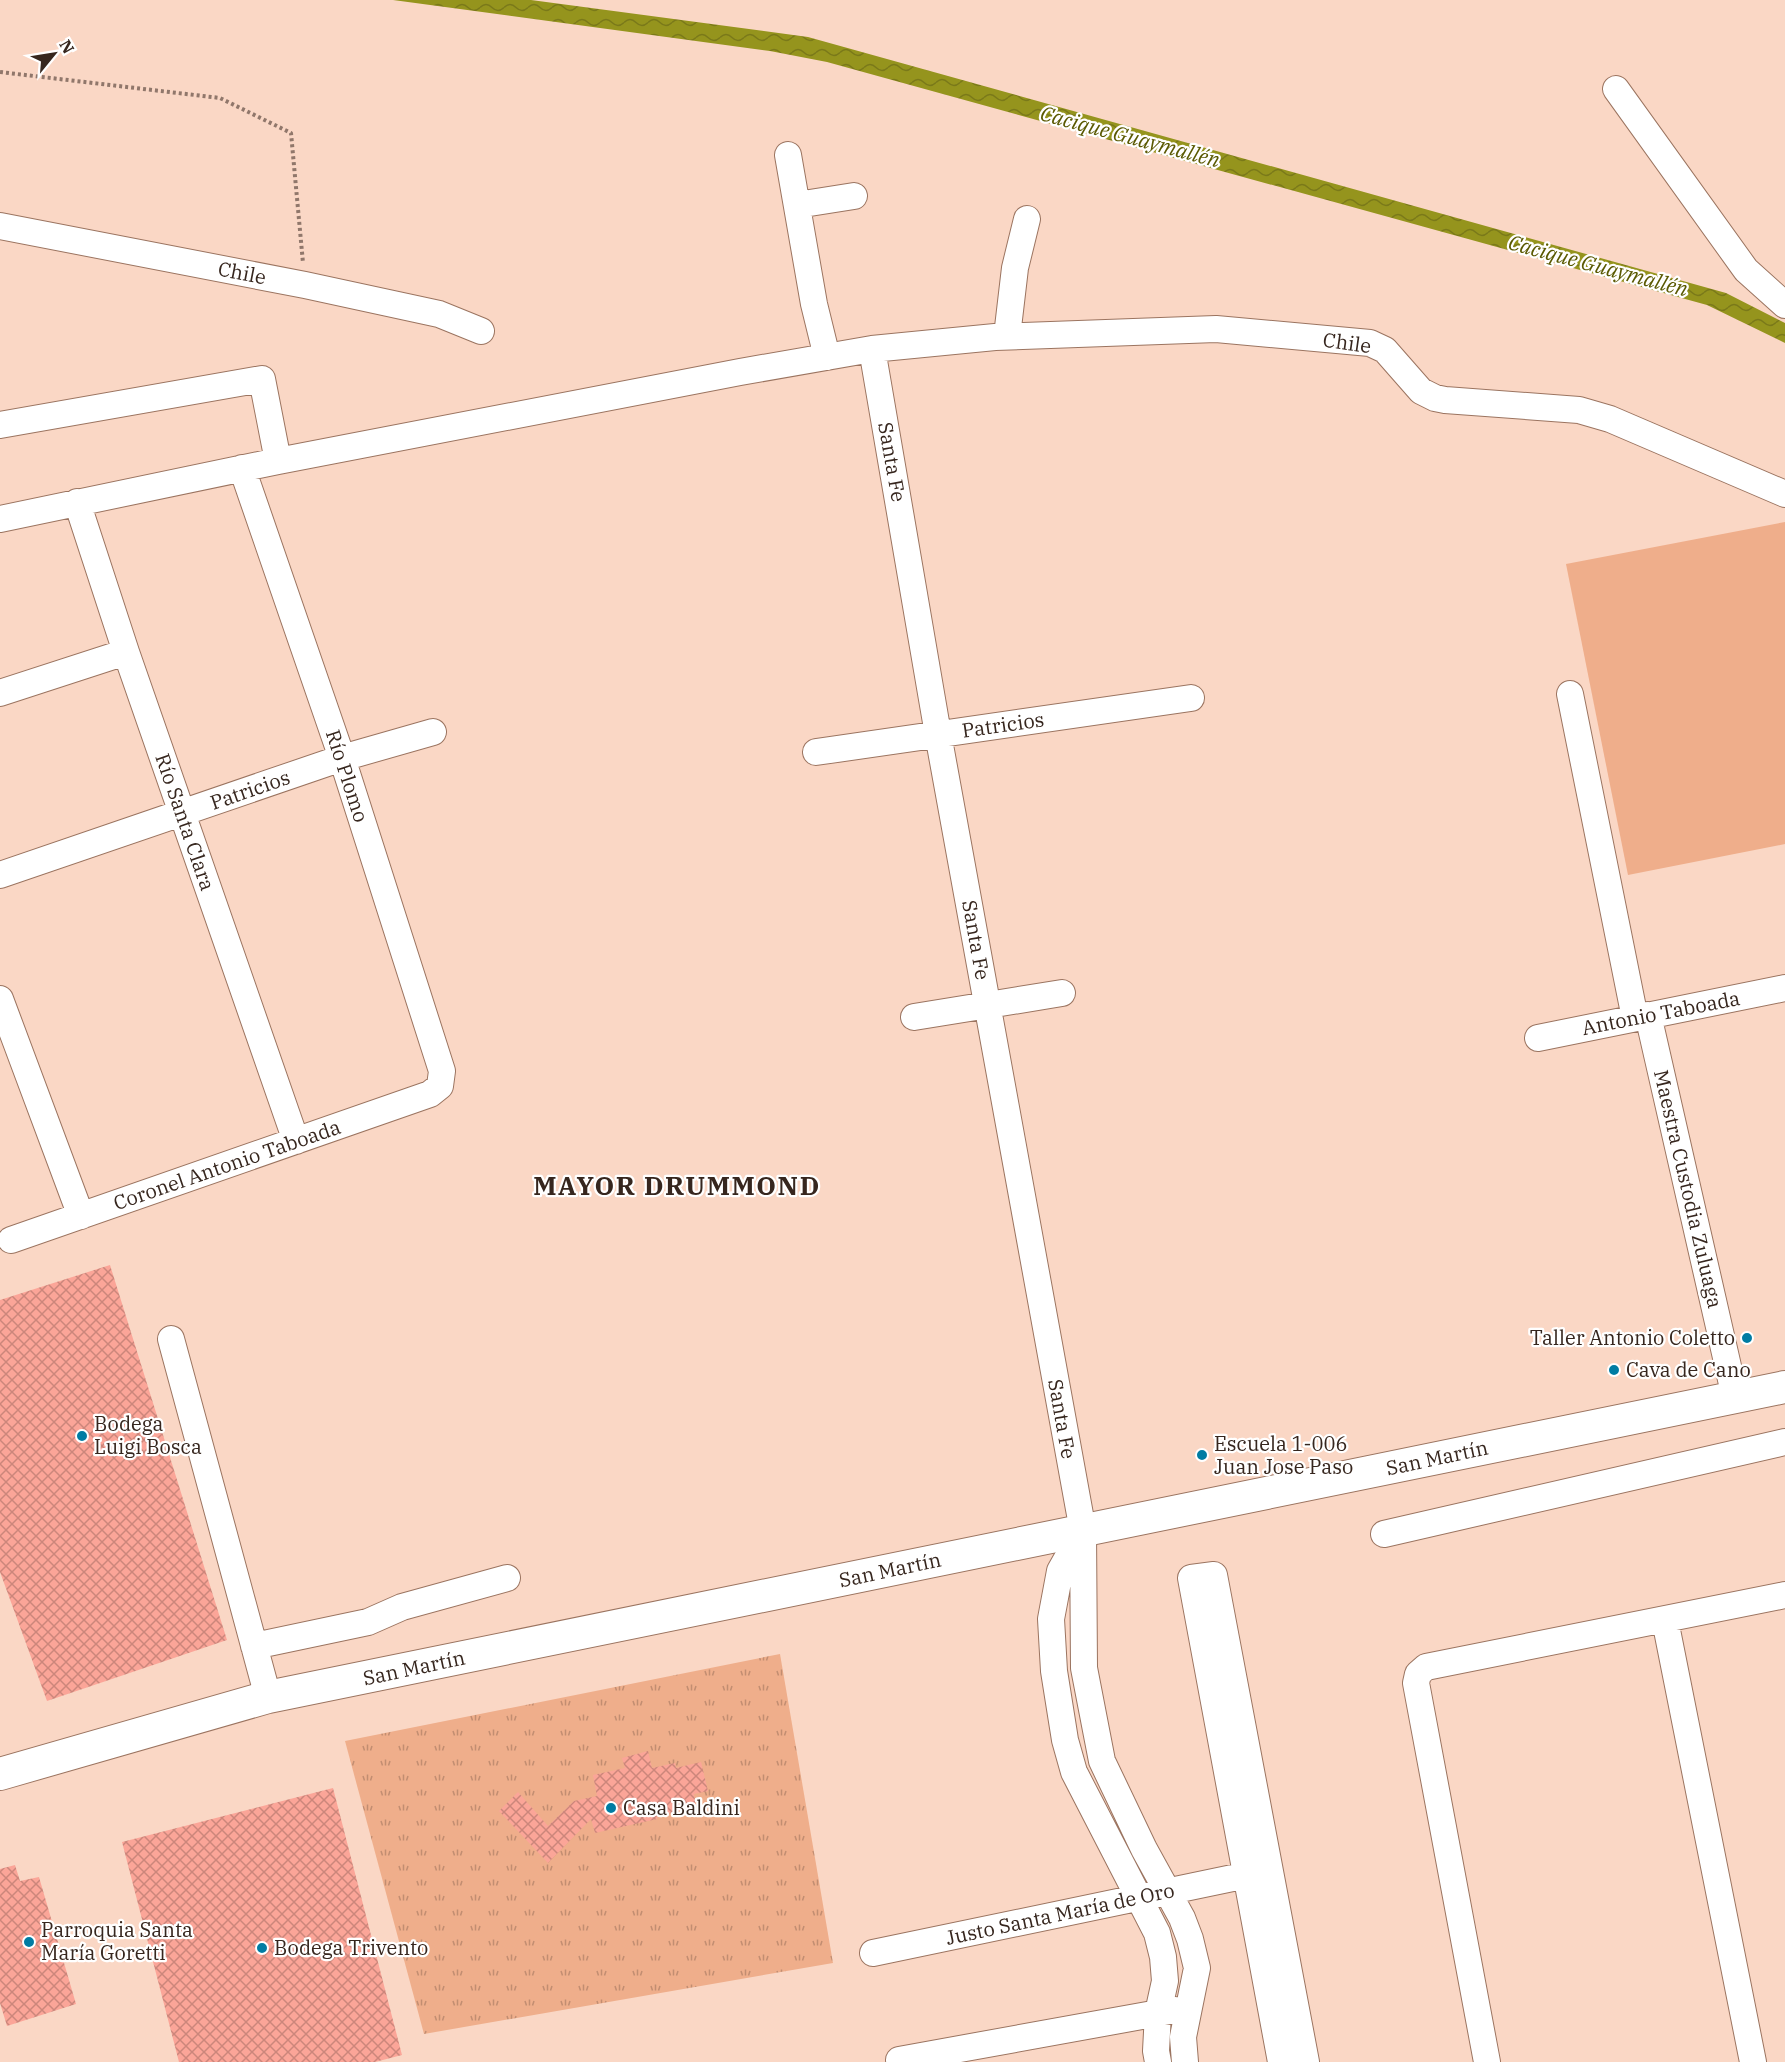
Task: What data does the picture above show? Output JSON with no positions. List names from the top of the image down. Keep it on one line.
{"streets":{"main road":["San Martín"],"street":["Chile","Santa Fe","Patricios","Río Plomo","Río Santa Clara","Antonio Taboada","Coronel Antonio Taboada","Maestra Custodia Zuluaga","Justo Santa María de Oro"]},"crossings":[["Chile","Santa Fe"],["Chile","Río Plomo"],["Chile","Río Santa Clara"],["Santa Fe","Patricios"],["Santa Fe","San Martín"],["Santa Fe","Justo Santa María de Oro"],["Patricios","Río Plomo"],["Patricios","Río Santa Clara"],["Río Plomo","Coronel Antonio Taboada"],["Río Santa Clara","Coronel Antonio Taboada"],["Antonio Taboada","Maestra Custodia Zuluaga"],["Maestra Custodia Zuluaga","San Martín"]],"districts":["MAYOR DRUMMOND"],"water":["Cacique Guaymallén"],"places":["Taller Antonio Coletto","Cava de Cano","Bodega Luigi Bosca","Escuela 1-006 Juan Jose Paso","Casa Baldini","Parroquia Santa María Goretti","Bodega Trivento"],"north":"top right"}
